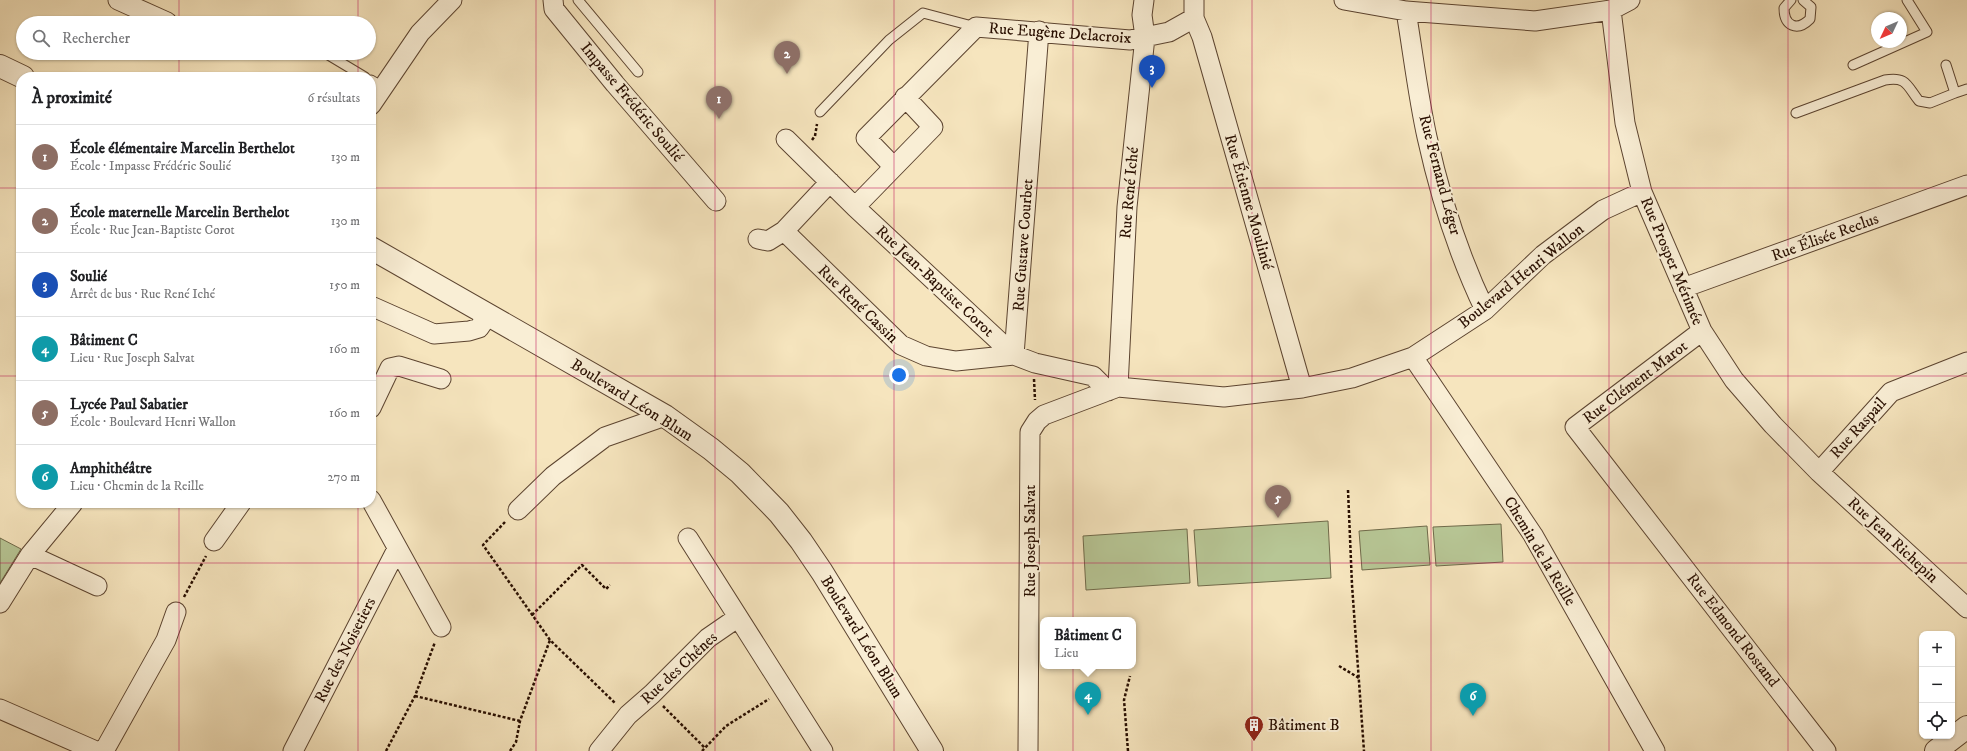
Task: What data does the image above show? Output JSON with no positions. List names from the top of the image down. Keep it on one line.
{"streets":{"street":["Rue Eugène Delacroix","Impasse Frédéric Soulié","Rue Fernand Léger","Rue René Iché","Rue Étienne Moulinié","Rue Élisée Reclus","Rue Gustave Courbet","Rue Prosper Mérimée","Boulevard Henri Wallon","Rue Jean-Baptiste Corot","Rue René Cassin","Rue Clément Marot","Boulevard Léon Blum","Rue Raspail","Rue Jean Richepin","Rue Joseph Salvat","Chemin de la Reille","Rue Edmond Rostand","Rue des Noisetiers","Rue des Chênes"]},"crossings":[["Rue Eugène Delacroix","Rue René Iché"],["Rue Eugène Delacroix","Rue Étienne Moulinié"],["Rue Eugène Delacroix","Rue Gustave Courbet"],["Rue Fernand Léger","Boulevard Henri Wallon"],["Rue René Iché","Boulevard Henri Wallon"],["Rue Étienne Moulinié","Boulevard Henri Wallon"],["Rue Élisée Reclus","Rue Prosper Mérimée"],["Rue Gustave Courbet","Rue Jean-Baptiste Corot"],["Rue Gustave Courbet","Rue René Cassin"],["Rue Prosper Mérimée","Boulevard Henri Wallon"],["Rue Prosper Mérimée","Rue Clément Marot"],["Rue Prosper Mérimée","Rue Raspail"],["Rue Prosper Mérimée","Rue Jean Richepin"],["Boulevard Henri Wallon","Chemin de la Reille"],["Rue Jean-Baptiste Corot","Rue René Cassin"],["Rue Clément Marot","Rue Edmond Rostand"],["Rue Raspail","Rue Jean Richepin"]],"places":{"building":["Bâtiment B"]},"north":"bottom left","page":{"search":"Rechercher","pins":["2","3","1","5","4","6"],"heading":["À proximité","6 résultats"],"list":[{"mark":"1","name":"École élémentaire Marcelin Berthelot","note":"École · Impasse Frédéric Soulié","value":"130 m"},{"mark":"2","name":"École maternelle Marcelin Berthelot","note":"École · Rue Jean-Baptiste Corot","value":"130 m"},{"mark":"3","name":"Soulié","note":"Arrêt de bus · Rue René Iché","value":"150 m"},{"mark":"4","name":"Bâtiment C","note":"Lieu · Rue Joseph Salvat","value":"160 m"},{"mark":"5","name":"Lycée Paul Sabatier","note":"École · Boulevard Henri Wallon","value":"160 m"},{"mark":"6","name":"Amphithéâtre","note":"Lieu · Chemin de la Reille","value":"270 m"}],"popup":["Bâtiment C","Lieu"],"map_buttons":["+","−"]}}
